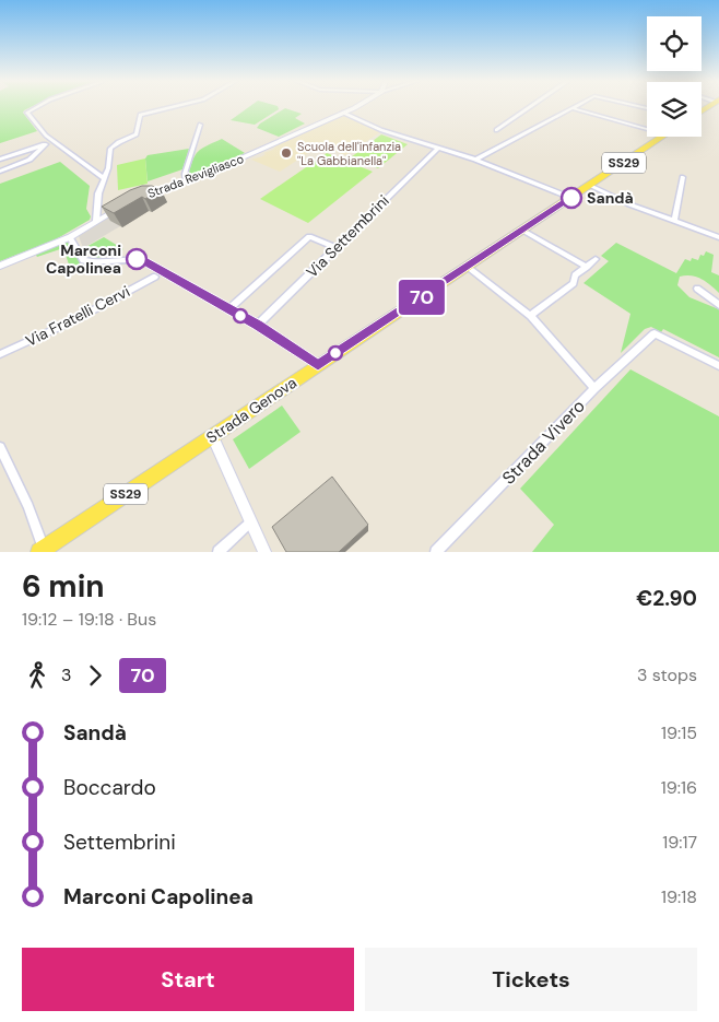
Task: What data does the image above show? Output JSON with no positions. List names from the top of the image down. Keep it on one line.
{"streets":{"main road":["SS29","Strada Genova"],"street":["Strada Revigliasco","Via Settembrini","Via Fratelli Cervi","Strada Vivero"]},"places":["Scuola dell'infanzia \"La Gabbianella\"","Sandà","Marconi Capolinea"],"lines":["bus line 70"],"page":{"on_map":"70","heading":["6 min","19:12 – 19:18 · Bus","€2.90"],"legs":["3","70","3 stops"],"list":[{"name":"Sandà","value":"19:15"},{"name":"Boccardo","value":"19:16"},{"name":"Settembrini","value":"19:17"},{"name":"Marconi Capolinea","value":"19:18"}],"buttons":["Start","Tickets"]}}
